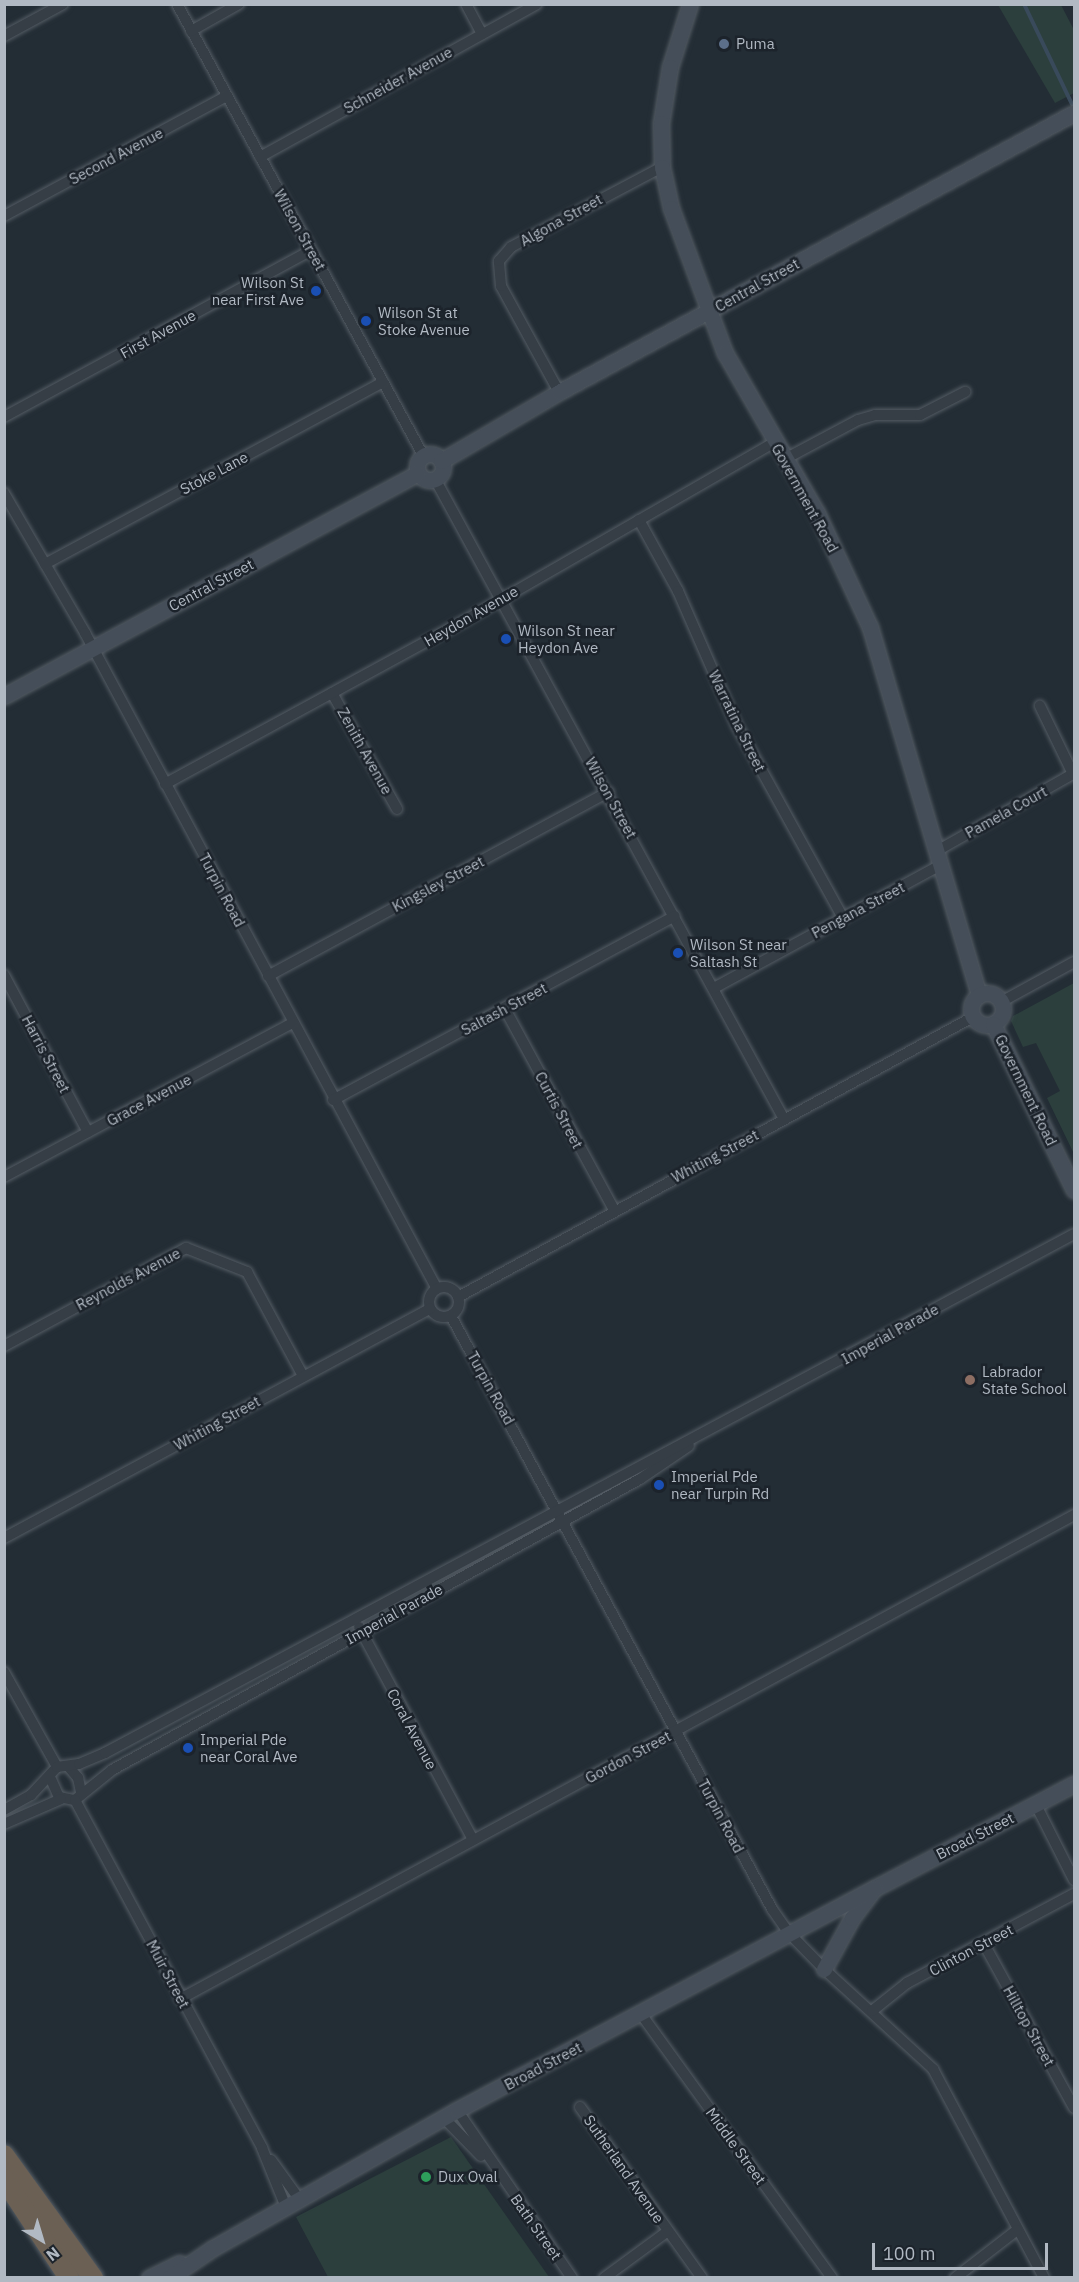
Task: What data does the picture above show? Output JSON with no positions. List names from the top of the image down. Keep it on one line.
{"streets":{"main road":["Central Street","Government Road","Broad Street"],"street":["Schneider Avenue","Second Avenue","Algona Street","Wilson Street","First Avenue","Stoke Lane","Heydon Avenue","Warratina Street","Zenith Avenue","Pamela Court","Kingsley Street","Turpin Road","Pengana Street","Saltash Street","Harris Street","Grace Avenue","Curtis Street","Whiting Street","Reynolds Avenue","Imperial Parade","Coral Avenue","Gordon Street","Clinton Street","Muir Street","Hilltop Street","Middle Street","Sutherland Avenue","Bath Street"]},"crossings":[["Schneider Avenue","Wilson Street"],["Second Avenue","Wilson Street"],["Algona Street","Central Street"],["Algona Street","Government Road"],["Wilson Street","Central Street"],["Wilson Street","First Avenue"],["Wilson Street","Stoke Lane"],["Wilson Street","Heydon Avenue"],["Wilson Street","Kingsley Street"],["Wilson Street","Pengana Street"],["Wilson Street","Saltash Street"],["Wilson Street","Whiting Street"],["Central Street","Government Road"],["Central Street","Turpin Road"],["Stoke Lane","Turpin Road"],["Government Road","Heydon Avenue"],["Government Road","Pamela Court"],["Government Road","Pengana Street"],["Government Road","Whiting Street"],["Heydon Avenue","Warratina Street"],["Heydon Avenue","Zenith Avenue"],["Heydon Avenue","Turpin Road"],["Warratina Street","Pengana Street"],["Pamela Court","Pengana Street"],["Kingsley Street","Turpin Road"],["Turpin Road","Saltash Street"],["Turpin Road","Grace Avenue"],["Turpin Road","Whiting Street"],["Turpin Road","Imperial Parade"],["Turpin Road","Gordon Street"],["Turpin Road","Broad Street"],["Turpin Road","Clinton Street"],["Saltash Street","Curtis Street"],["Harris Street","Grace Avenue"],["Curtis Street","Whiting Street"],["Whiting Street","Reynolds Avenue"],["Imperial Parade","Coral Avenue"],["Imperial Parade","Muir Street"],["Coral Avenue","Gordon Street"],["Gordon Street","Muir Street"],["Broad Street","Muir Street"],["Broad Street","Middle Street"],["Broad Street","Bath Street"],["Clinton Street","Hilltop Street"]],"places":["Puma","Wilson St near First Ave","Wilson St at Stoke Avenue","Wilson St near Heydon Ave","Wilson St near Saltash St","Labrador State School","Imperial Pde near Turpin Rd","Imperial Pde near Coral Ave","Dux Oval"],"scale_bar":"100 m","north":"bottom right"}
